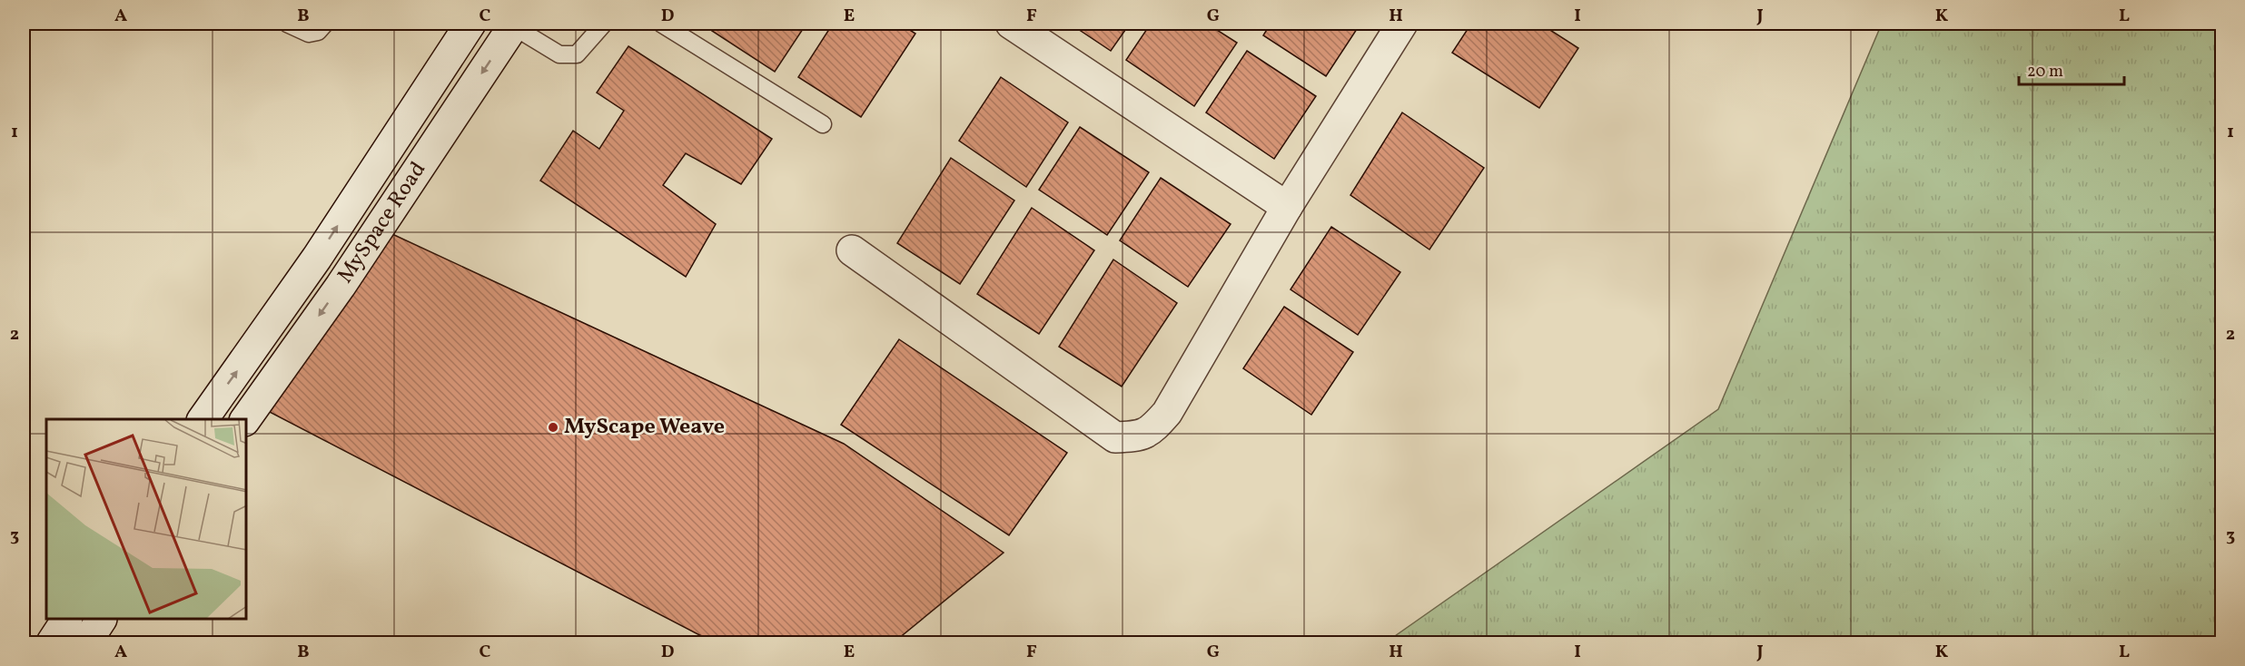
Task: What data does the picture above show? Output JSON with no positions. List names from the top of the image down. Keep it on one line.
{"streets":{"street":["MySpace Road"]},"places":["MyScape Weave"],"scale_bar":"20 m","grid":{"columns":["A","B","C","D","E","F","G","H","I","J","K","L"],"rows":["1","2","3"]}}
